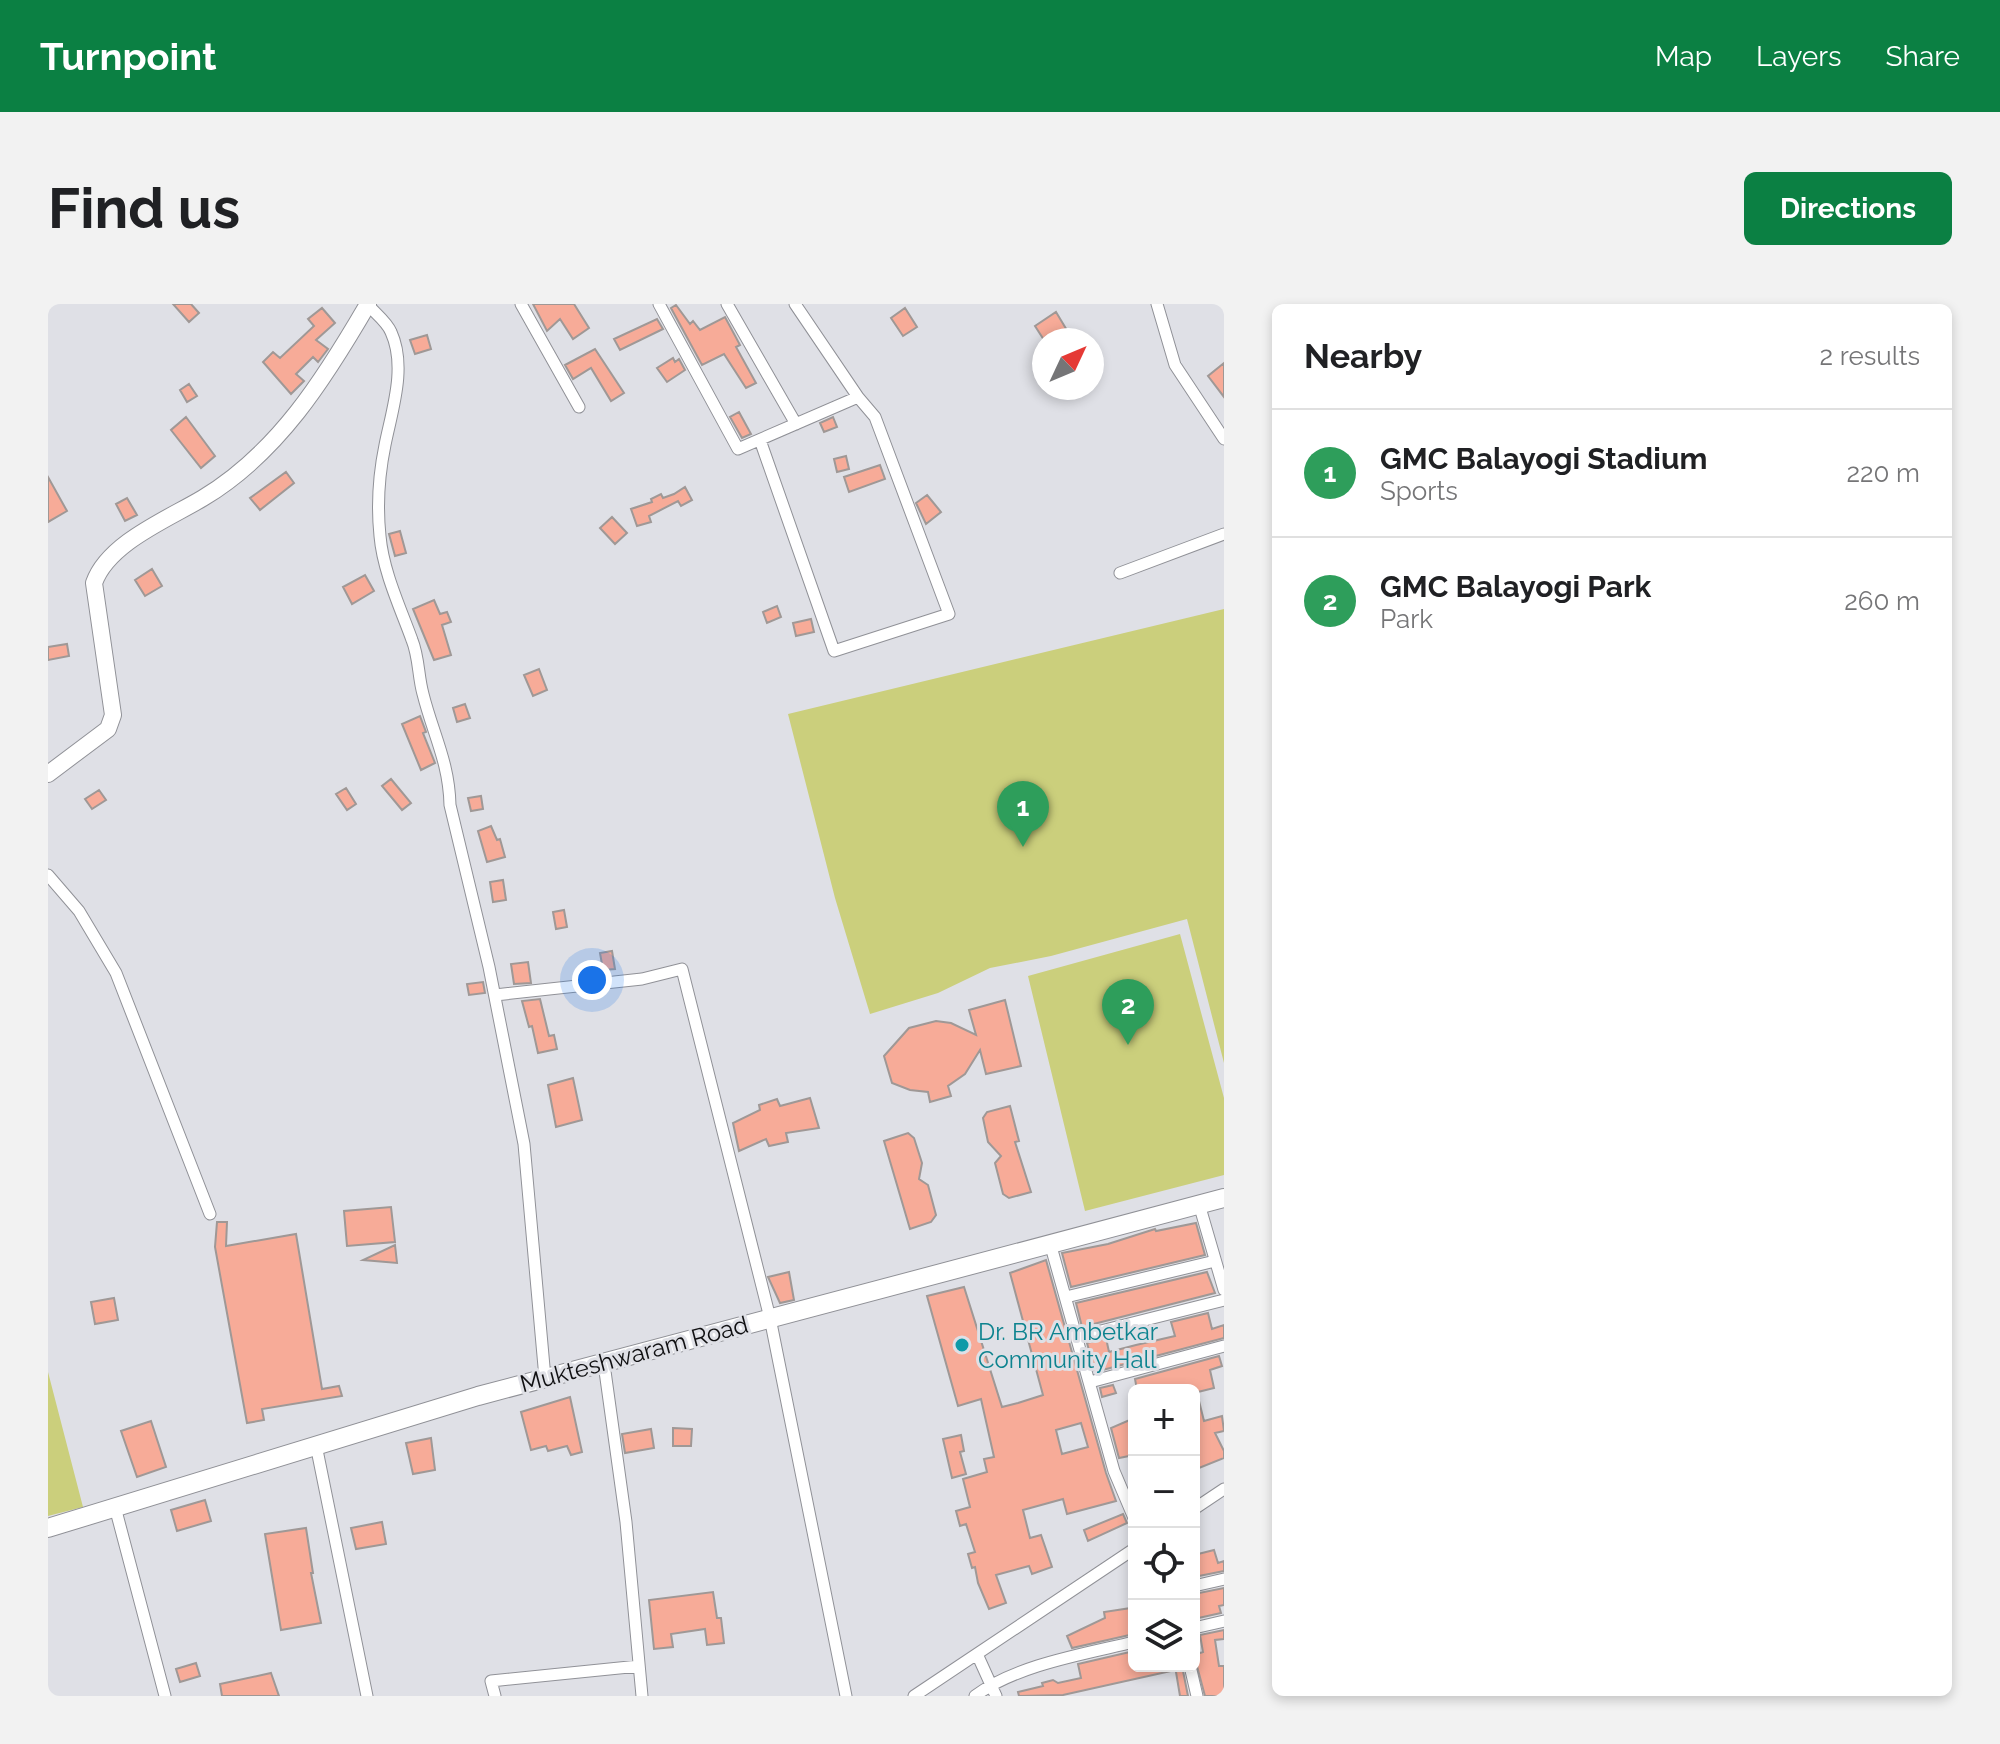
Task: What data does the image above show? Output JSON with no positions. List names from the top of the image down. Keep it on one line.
{"streets":{"main road":["Mukteshwaram Road"]},"places":["Dr. BR Ambetkar Community Hall"],"north":"top right","page":{"header":"Turnpoint","nav":["Map","Layers","Share"],"buttons":"Directions","title":"Find us","heading":["Nearby","2 results"],"list":[{"mark":"1","name":"GMC Balayogi Stadium","note":"Sports","value":"220 m"},{"mark":"2","name":"GMC Balayogi Park","note":"Park","value":"260 m"}],"pins":["1","2"],"map_buttons":["+","−"]}}
